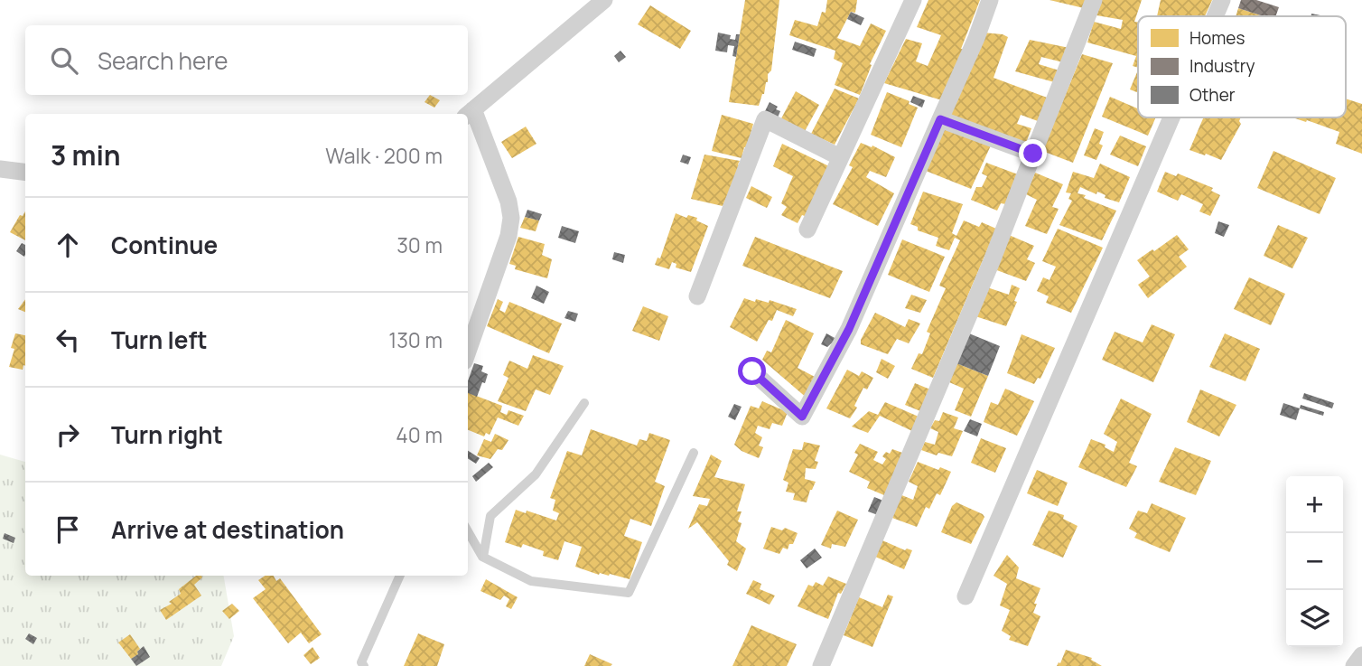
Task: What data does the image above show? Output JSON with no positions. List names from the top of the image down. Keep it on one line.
{"legend":["Homes","Industry","Other"],"page":{"search":"Search here","heading":["3 min","Walk · 200 m"],"list":[["Continue","30 m"],["Turn left","130 m"],["Turn right","40 m"],"Arrive at destination"],"map_buttons":["+","−"]}}
